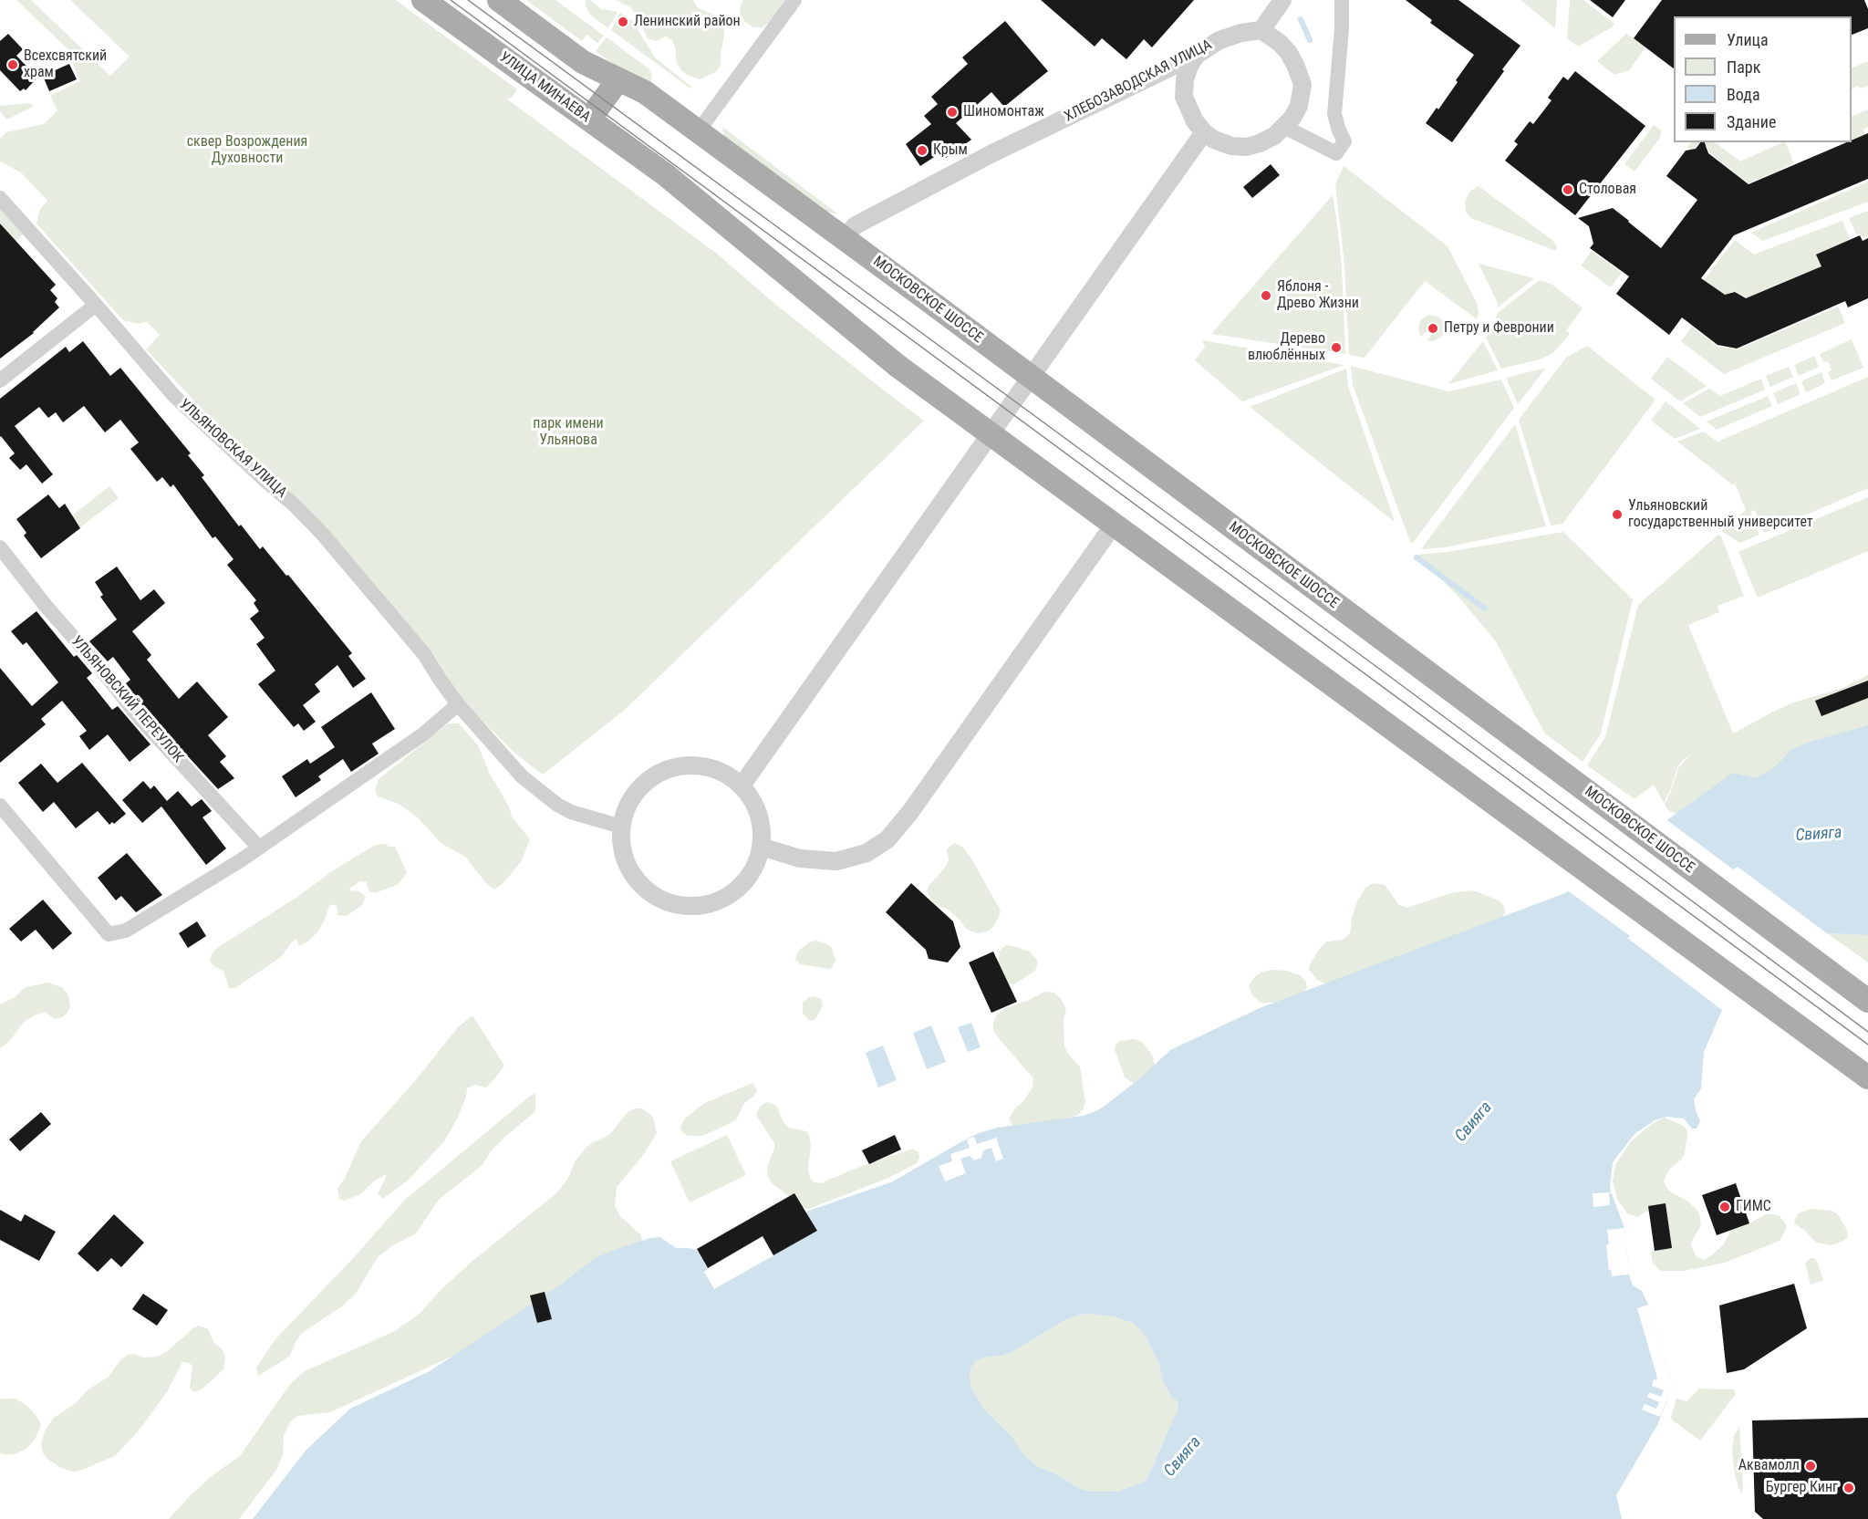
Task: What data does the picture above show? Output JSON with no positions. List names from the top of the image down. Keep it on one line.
{"streets":{"main road":["УЛИЦА МИНАЕВА","МОСКОВСКОЕ ШОССЕ"],"street":["ХЛЕБОЗАВОДСКАЯ УЛИЦА","УЛЬЯНОВСКАЯ УЛИЦА","УЛЬЯНОВСКИЙ ПЕРЕУЛОК"]},"crossings":[["ХЛЕБОЗАВОДСКАЯ УЛИЦА","МОСКОВСКОЕ ШОССЕ"]],"water":["Свияга"],"parks":["сквер Возрождения Духовности","парк имени Ульянова"],"places":["Ленинский район","Всехсвятский храм","Шиномонтаж","Крым","Столовая","Яблоня - Древо Жизни","Петру и Февронии","Дерево влюблённых","Ульяновский государственный университет","ГИМС","Аквамолл","Бургер Кинг"],"legend":["Улица","Парк","Вода","Здание"]}
